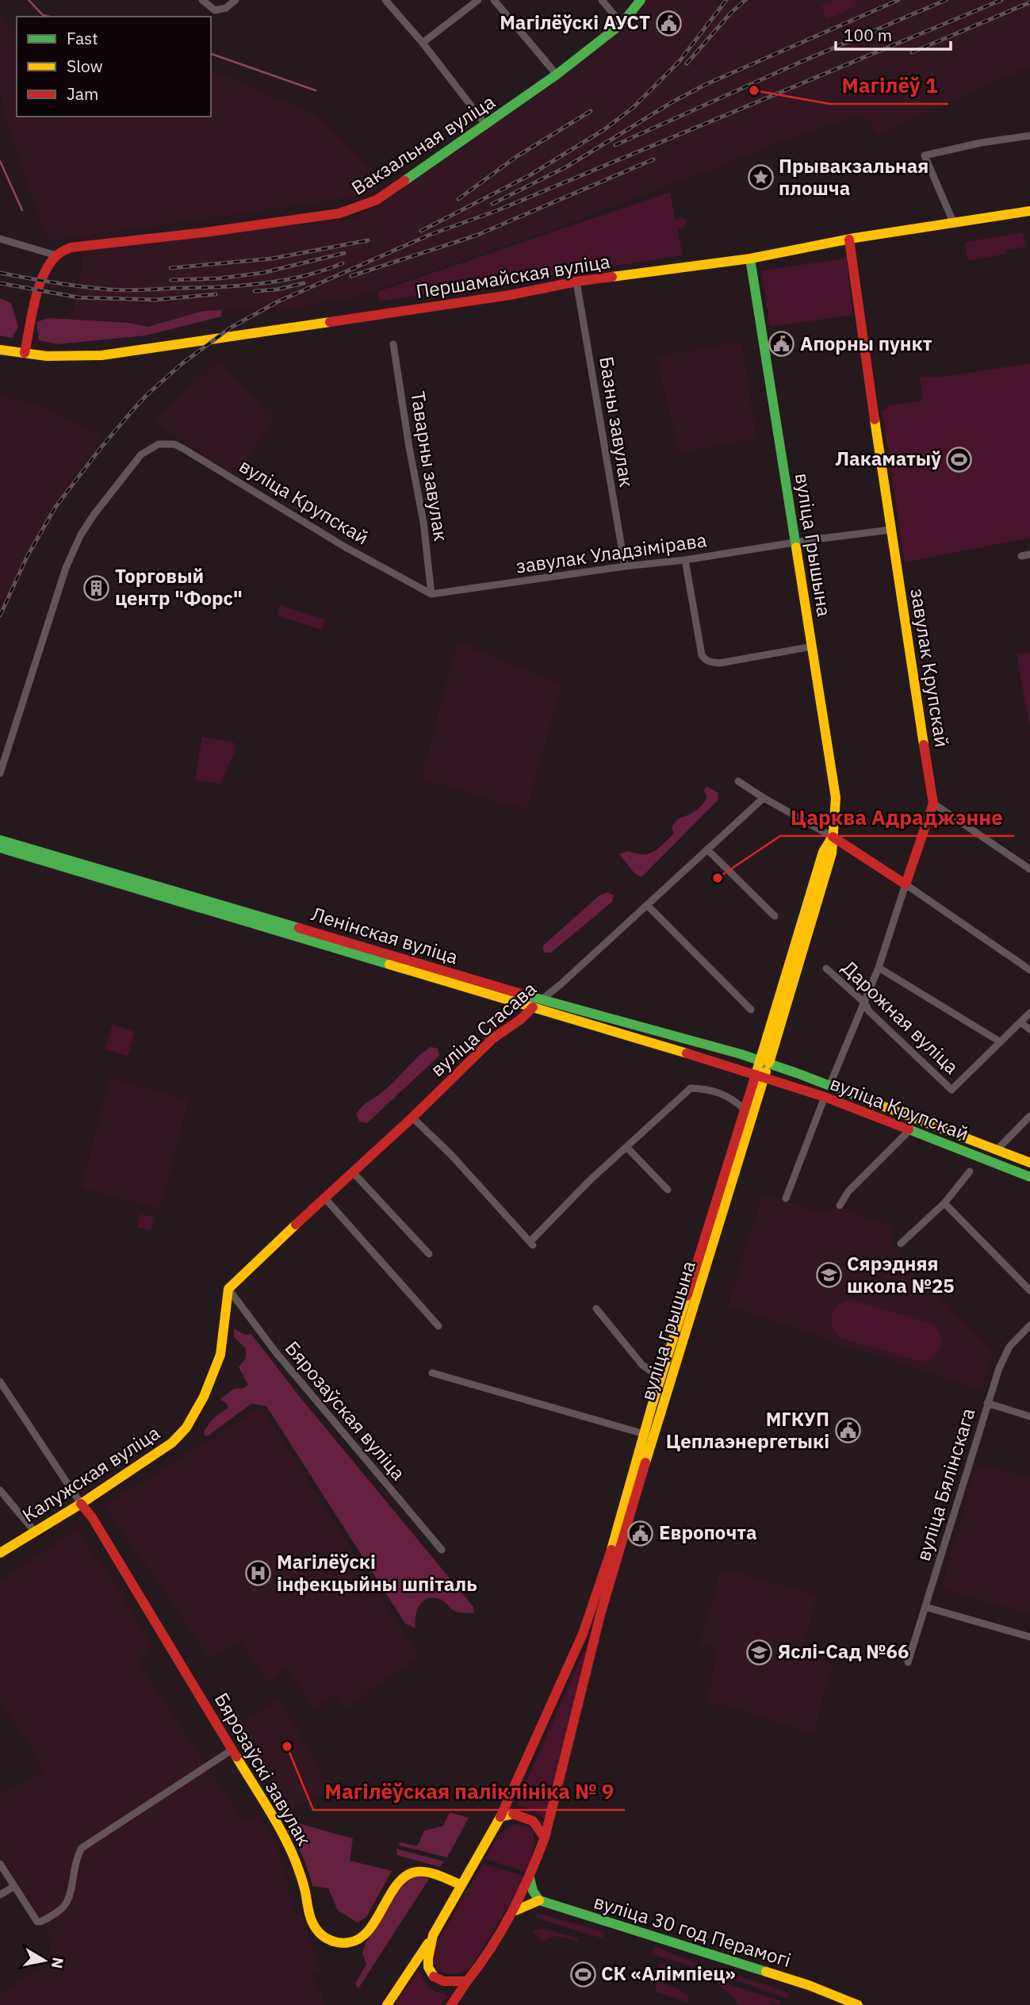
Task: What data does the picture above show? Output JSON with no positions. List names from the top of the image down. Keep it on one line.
{"streets":{"main road":["Вакзальная вуліца","Першамайская вуліца","вуліца Крупскай","вуліца Грышына","завулак Крупскай","Ленінская вуліца","вуліца Стасава","Калужская вуліца","Бярозаўскі завулак","вуліца 30 год Перамогі"],"street":["Базны завулак","Таварны завулак","завулак Уладзімірава","Дарожная вуліца","Бярозаўская вуліца","вуліца Бялінскага"]},"crossings":[["Першамайская вуліца","Базны завулак"],["Першамайская вуліца","вуліца Грышына"],["Першамайская вуліца","завулак Крупскай"],["Базны завулак","завулак Уладзімірава"],["Таварны завулак","вуліца Крупскай"],["Таварны завулак","завулак Уладзімірава"],["вуліца Крупскай","вуліца Грышына"],["вуліца Крупскай","завулак Уладзімірава"],["вуліца Крупскай","завулак Крупскай"],["вуліца Крупскай","Ленінская вуліца"],["вуліца Грышына","завулак Уладзімірава"],["вуліца Грышына","Ленінская вуліца"],["вуліца Грышына","Бярозаўскі завулак"],["завулак Уладзімірава","завулак Крупскай"],["завулак Крупскай","Дарожная вуліца"],["Ленінская вуліца","вуліца Стасава"],["вуліца Стасава","Бярозаўская вуліца"],["вуліца Стасава","Калужская вуліца"],["Бярозаўская вуліца","Калужская вуліца"],["Калужская вуліца","Бярозаўскі завулак"]],"places":{"public building":["Магілёўскі АУСТ","Апорны пункт","МГКУП Цеплаэнергетыкі","Европочта"],"other":["Магілёў 1","Царква Адраджэнне","Магілёўская паліклініка № 9"],"place":["Прывакзальная плошча"],"sports":["Лакаматыў","СК «Алімпіец»"],"building":["Торговый центр \"Форс\""],"school or university":["Сярэдняя школа №25","Яслі-Сад №66"],"hospital":["Магілёўскі інфекцыйны шпіталь"]},"legend":["Fast","Slow","Jam"],"scale_bar":"100 m","north":"right"}
